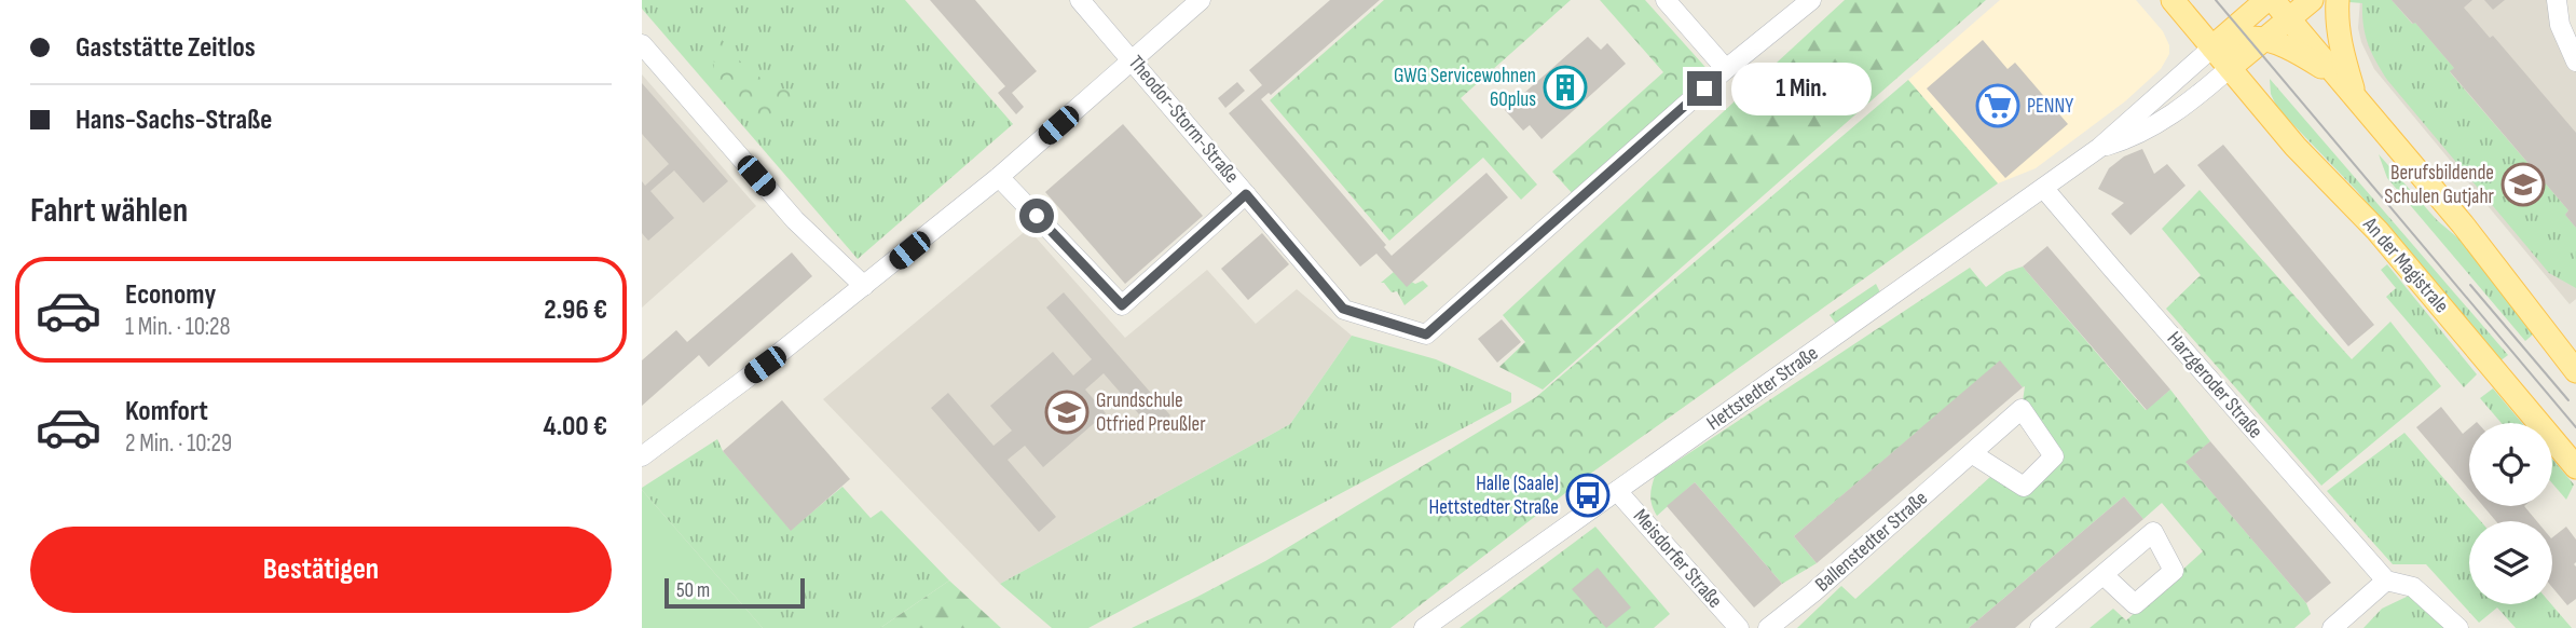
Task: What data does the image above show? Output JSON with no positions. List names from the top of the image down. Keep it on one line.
{"streets":{"main road":["An der Magistrale"],"street":["Theodor-Storm-Straße","Harzgeroder Straße","Hettstedter Straße","Ballenstedter Straße","Meisdorfer Straße"]},"crossings":[["An der Magistrale","Hettstedter Straße"],["Harzgeroder Straße","Hettstedter Straße"],["Hettstedter Straße","Meisdorfer Straße"]],"places":{"building":["GWG Servicewohnen 60plus"],"supermarket":["PENNY"],"school or university":["Berufsbildende Schulen Gutjahr","Grundschule Otfried Preußler"],"bus stop":["Halle (Saale) Hettstedter Straße"]},"scale_bar":"50 m","page":{"banner":["Gaststätte Zeitlos","Hans-Sachs-Straße"],"bubble":"1 Min.","heading":"Fahrt wählen","list":[{"name":"Economy","note":"1 Min. · 10:28","value":"2.96 €"},{"name":"Komfort","note":"2 Min. · 10:29","value":"4.00 €"}],"buttons":"Bestätigen","scale":"50 m"}}
